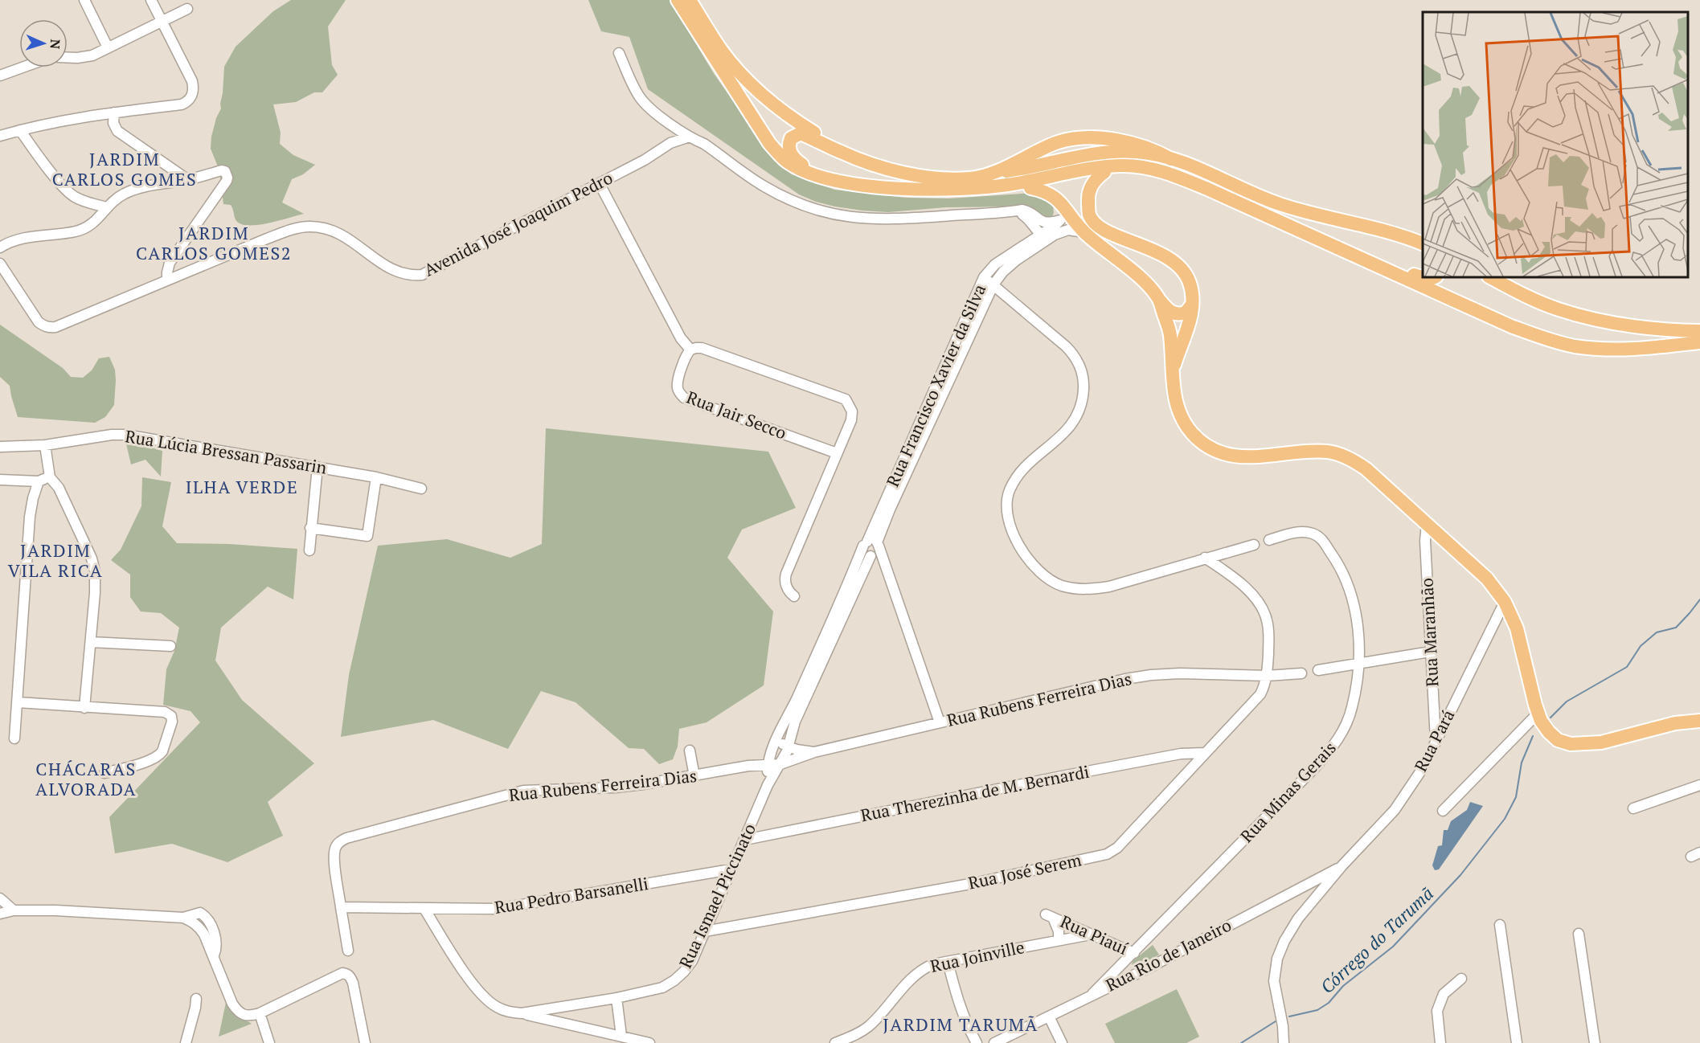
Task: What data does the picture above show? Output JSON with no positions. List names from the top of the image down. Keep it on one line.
{"streets":{"street":["Avenida José Joaquim Pedro","Rua Francisco Xavier da Silva","Rua Jair Secco","Rua Lúcia Bressan Passarin","Rua Maranhão","Rua Rubens Ferreira Dias","Rua Pará","Rua Minas Gerais","Rua Therezinha de M. Bernardi","Rua José Serem","Rua Pedro Barsanelli","Rua Ismael Piccinato","Rua Piauí","Rua Rio de Janeiro","Rua Joinville"]},"crossings":[["Rua Francisco Xavier da Silva","Rua Rubens Ferreira Dias"],["Rua Francisco Xavier da Silva","Rua Ismael Piccinato"],["Rua Maranhão","Rua Pará"],["Rua Rubens Ferreira Dias","Rua José Serem"],["Rua Rubens Ferreira Dias","Rua Pedro Barsanelli"],["Rua Rubens Ferreira Dias","Rua Ismael Piccinato"],["Rua Pará","Rua Rio de Janeiro"],["Rua Minas Gerais","Rua Piauí"],["Rua Minas Gerais","Rua Rio de Janeiro"],["Rua Therezinha de M. Bernardi","Rua José Serem"],["Rua Therezinha de M. Bernardi","Rua Ismael Piccinato"],["Rua José Serem","Rua Ismael Piccinato"],["Rua Pedro Barsanelli","Rua Ismael Piccinato"],["Rua Piauí","Rua Joinville"]],"districts":["JARDIM CARLOS GOMES","JARDIM CARLOS GOMES2","ILHA VERDE","JARDIM VILA RICA","CHÁCARAS ALVORADA","JARDIM TARUMÃ"],"water":["Córrego do Tarumã"],"north":"right"}
